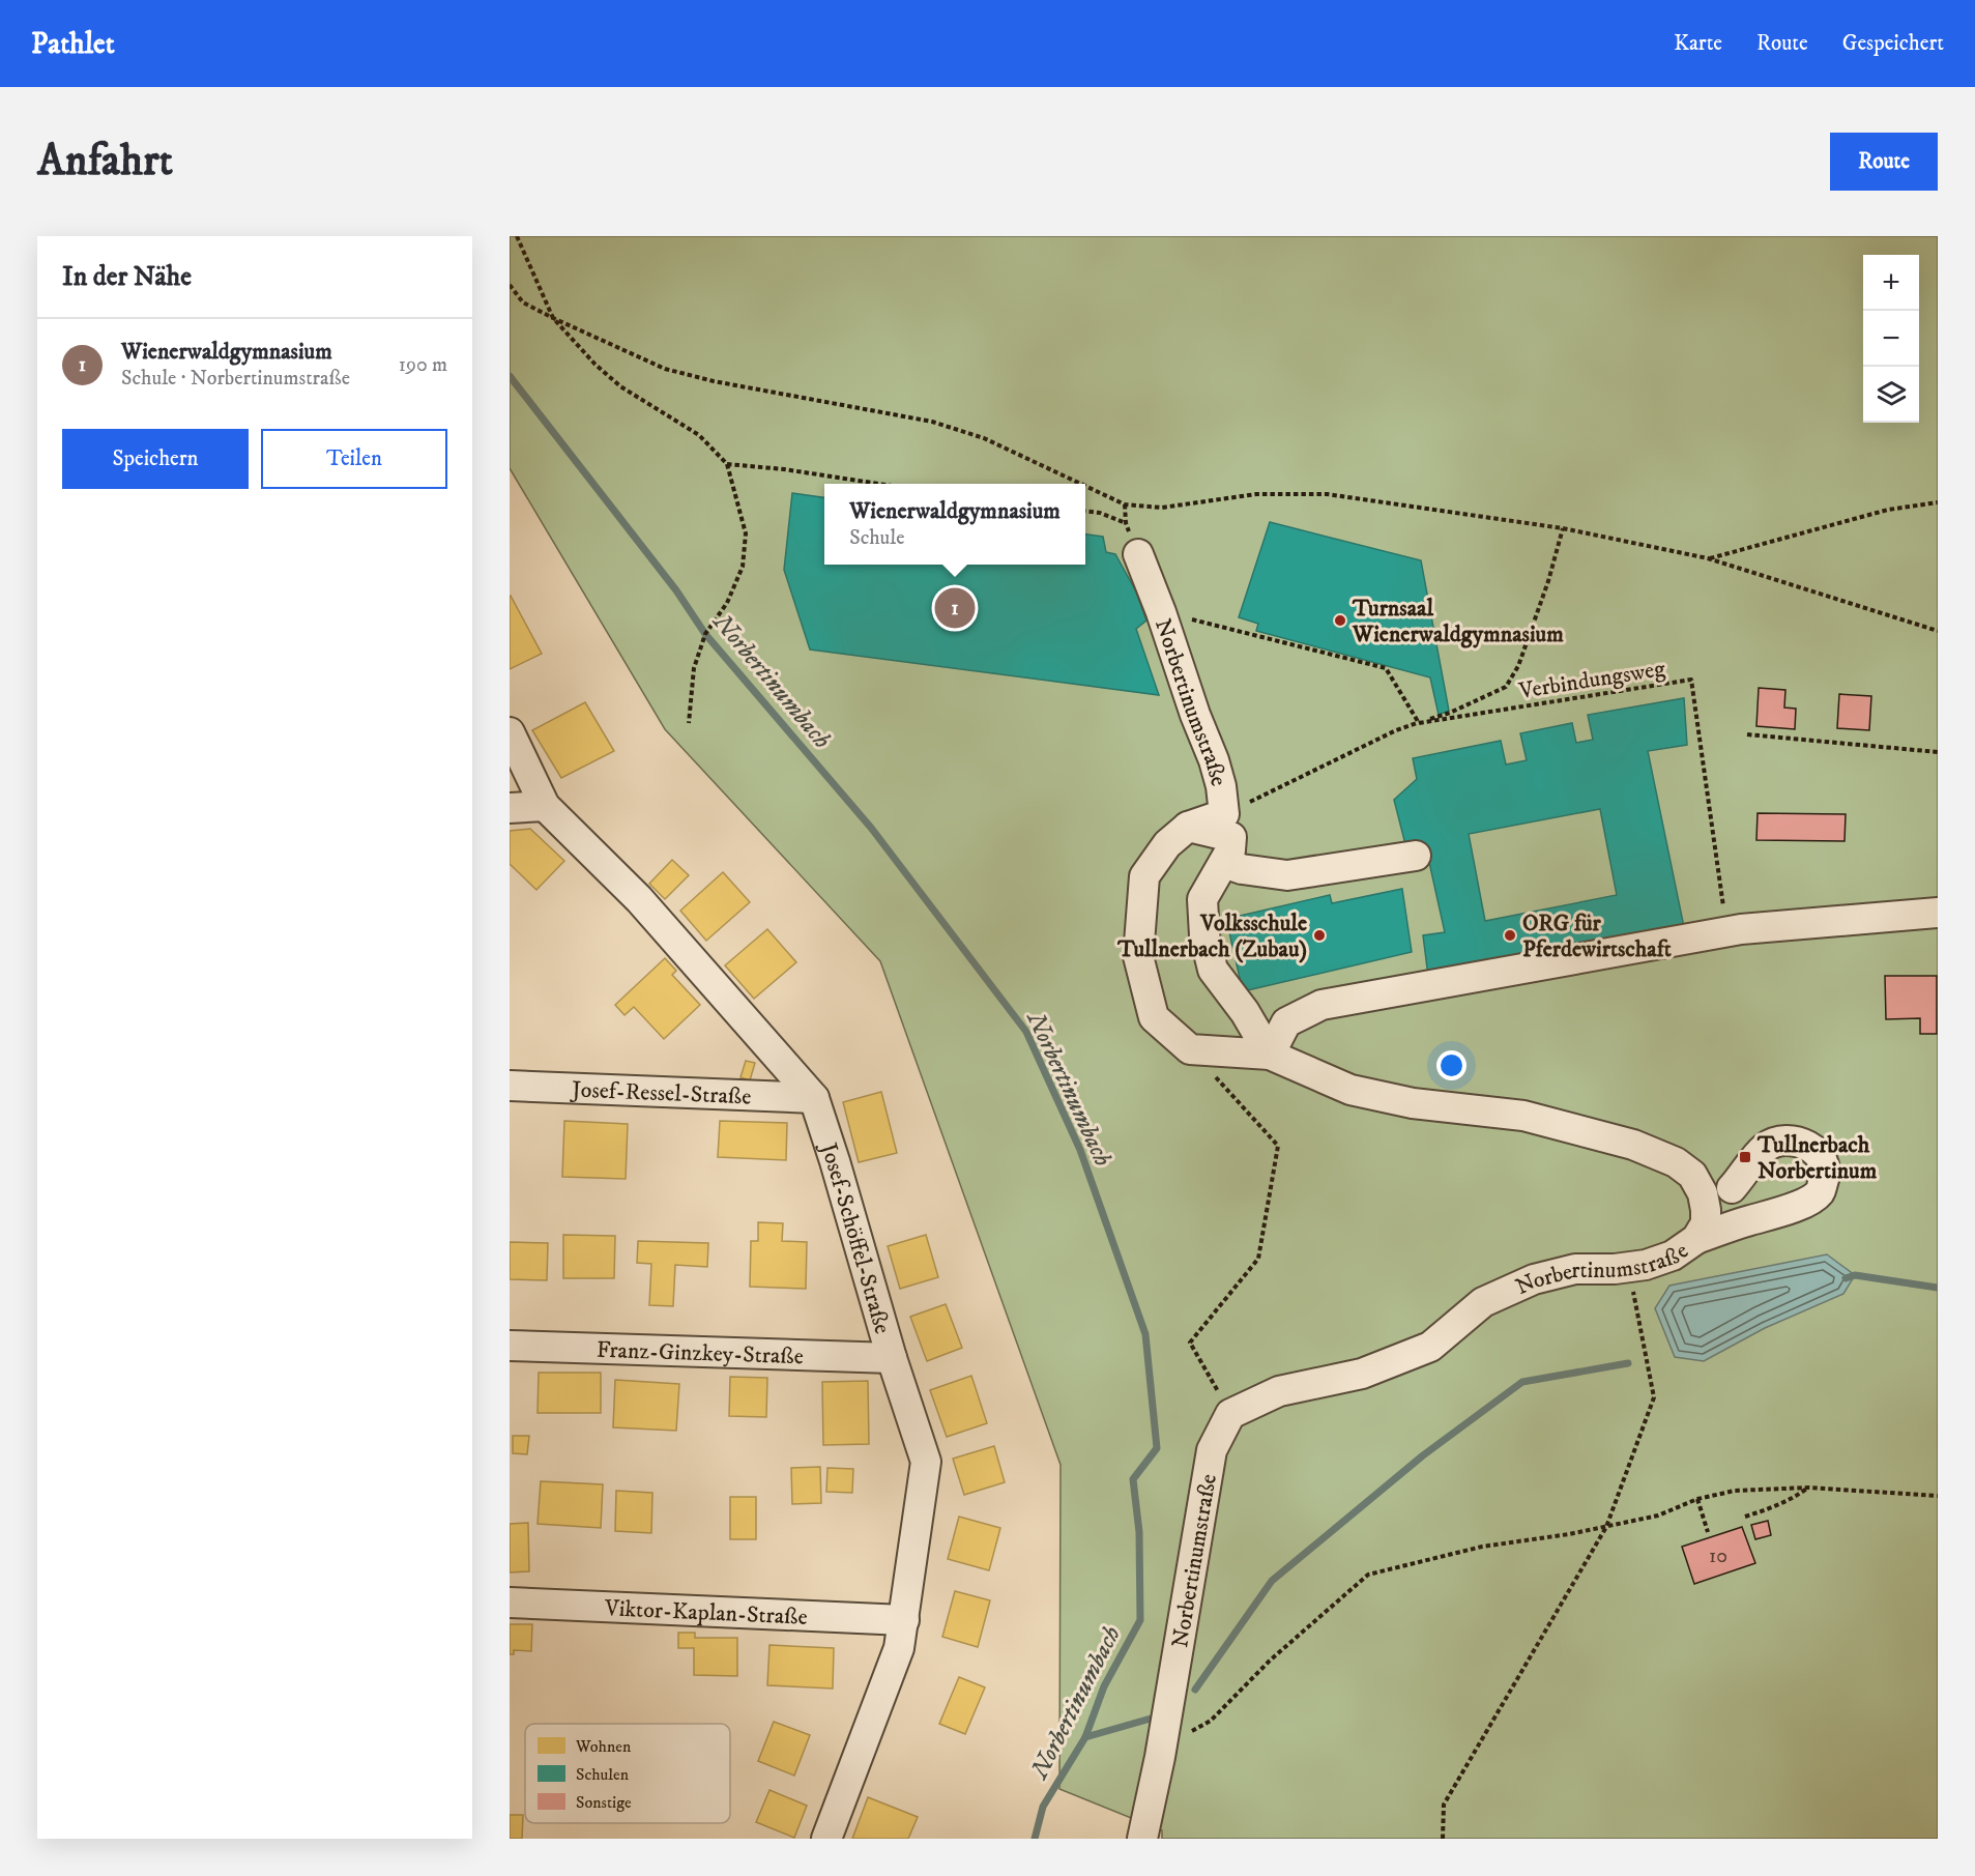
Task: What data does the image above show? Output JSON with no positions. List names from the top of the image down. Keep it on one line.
{"streets":{"street":["Norbertinumstraße","Josef-Ressel-Straße","Josef-Schöffel-Straße","Franz-Ginzkey-Straße","Viktor-Kaplan-Straße"],"path":["Verbindungsweg"]},"crossings":[["Josef-Ressel-Straße","Josef-Schöffel-Straße"],["Josef-Schöffel-Straße","Franz-Ginzkey-Straße"],["Josef-Schöffel-Straße","Viktor-Kaplan-Straße"]],"water":["Norbertinumbach"],"places":{"other":["Turnsaal Wienerwaldgymnasium","Volksschule Tullnerbach (Zubau)","ORG für Pferdewirtschaft"],"transit":["Tullnerbach Norbertinum"]},"house_numbers":["10"],"legend":["Wohnen","Schulen","Sonstige"],"page":{"header":"Pathlet","nav":["Karte","Route","Gespeichert"],"buttons":["Route",["Speichern","Teilen"]],"title":"Anfahrt","heading":"In der Nähe","map_buttons":["+","−"],"list":[{"mark":"1","name":"Wienerwaldgymnasium","note":"Schule · Norbertinumstraße","value":"190 m"}],"popup":["Wienerwaldgymnasium","Schule"],"pins":"1"}}
